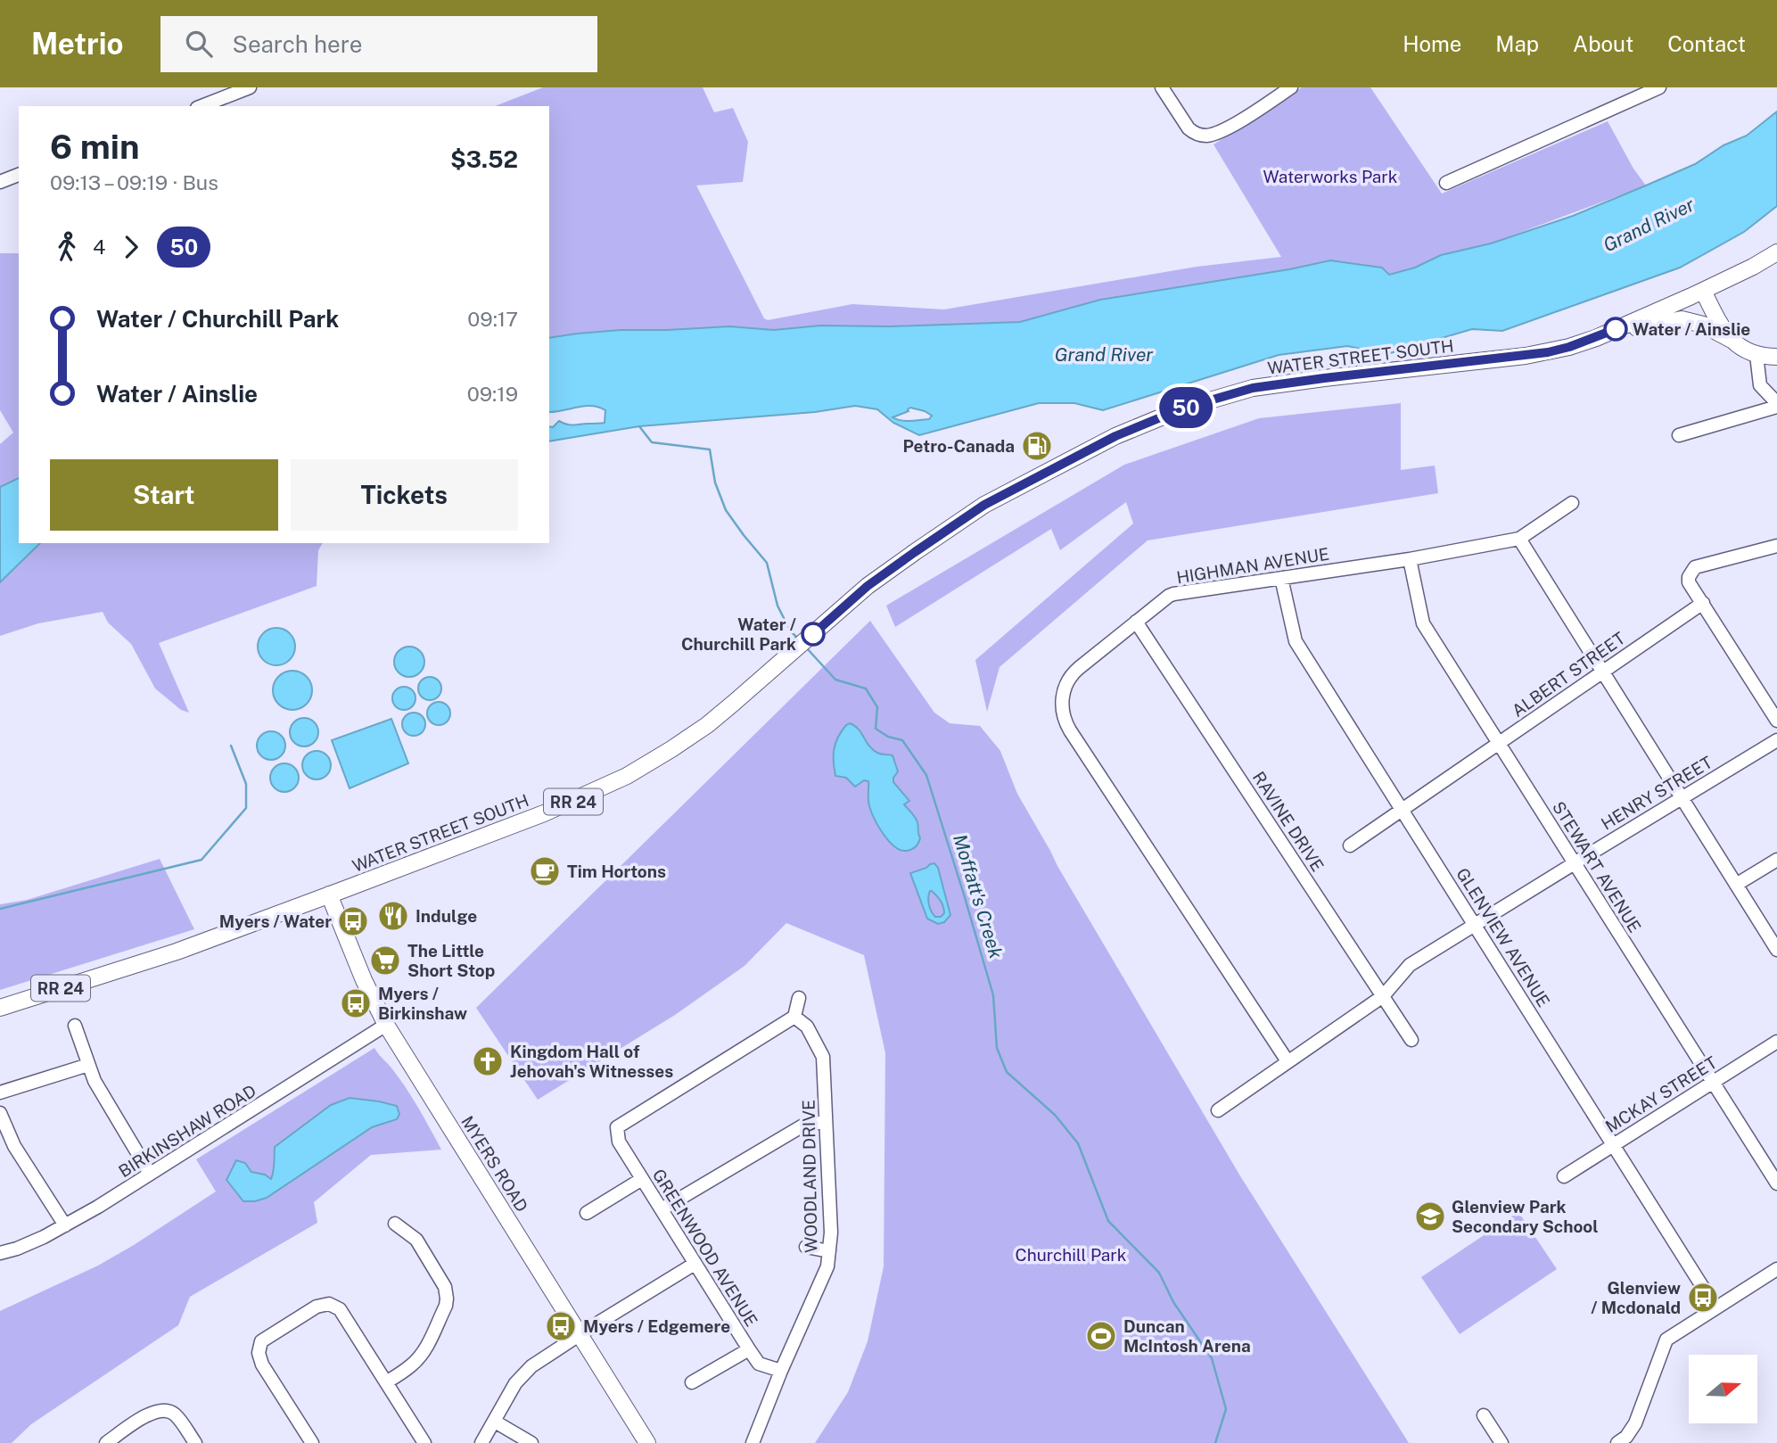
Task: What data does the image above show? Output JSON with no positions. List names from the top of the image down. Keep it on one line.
{"streets":{"main road":["WATER STREET SOUTH","RR 24","MYERS ROAD"],"street":["HIGHMAN AVENUE","ALBERT STREET","HENRY STREET","RAVINE DRIVE","STEWART AVENUE","GLENVIEW AVENUE","MCKAY STREET","BIRKINSHAW ROAD","WOODLAND DRIVE","GREENWOOD AVENUE"]},"crossings":[["WATER STREET SOUTH","MYERS ROAD"],["HIGHMAN AVENUE","HENRY STREET"],["HIGHMAN AVENUE","RAVINE DRIVE"],["HIGHMAN AVENUE","STEWART AVENUE"],["HIGHMAN AVENUE","GLENVIEW AVENUE"],["ALBERT STREET","STEWART AVENUE"],["ALBERT STREET","GLENVIEW AVENUE"],["HENRY STREET","RAVINE DRIVE"],["HENRY STREET","STEWART AVENUE"],["HENRY STREET","GLENVIEW AVENUE"],["STEWART AVENUE","MCKAY STREET"],["GLENVIEW AVENUE","MCKAY STREET"],["BIRKINSHAW ROAD","MYERS ROAD"],["WOODLAND DRIVE","GREENWOOD AVENUE"]],"water":["Grand River","Moffatt's Creek"],"parks":["Waterworks Park","Churchill Park"],"places":{"other":["Water / Ainslie","Water / Churchill Park"],"fuel station":["Petro-Canada"],"cafe":["Tim Hortons"],"restaurant":["Indulge"],"bus stop":["Myers / Water","Myers / Birkinshaw","Glenview / Mcdonald","Myers / Edgemere"],"supermarket":["The Little Short Stop"],"church":["Kingdom Hall of Jehovah's Witnesses"],"school or university":["Glenview Park Secondary School"],"sports":["Duncan McIntosh Arena"]},"lines":["bus line 50"],"north":"right","page":{"header":"Metrio","search":"Search here","nav":["Home","Map","About","Contact"],"on_map":"50","heading":["6 min","09:13 – 09:19 · Bus","$3.52"],"legs":["4","50"],"list":[{"name":"Water / Churchill Park","value":"09:17"},{"name":"Water / Ainslie","value":"09:19"}],"buttons":["Start","Tickets"]}}
